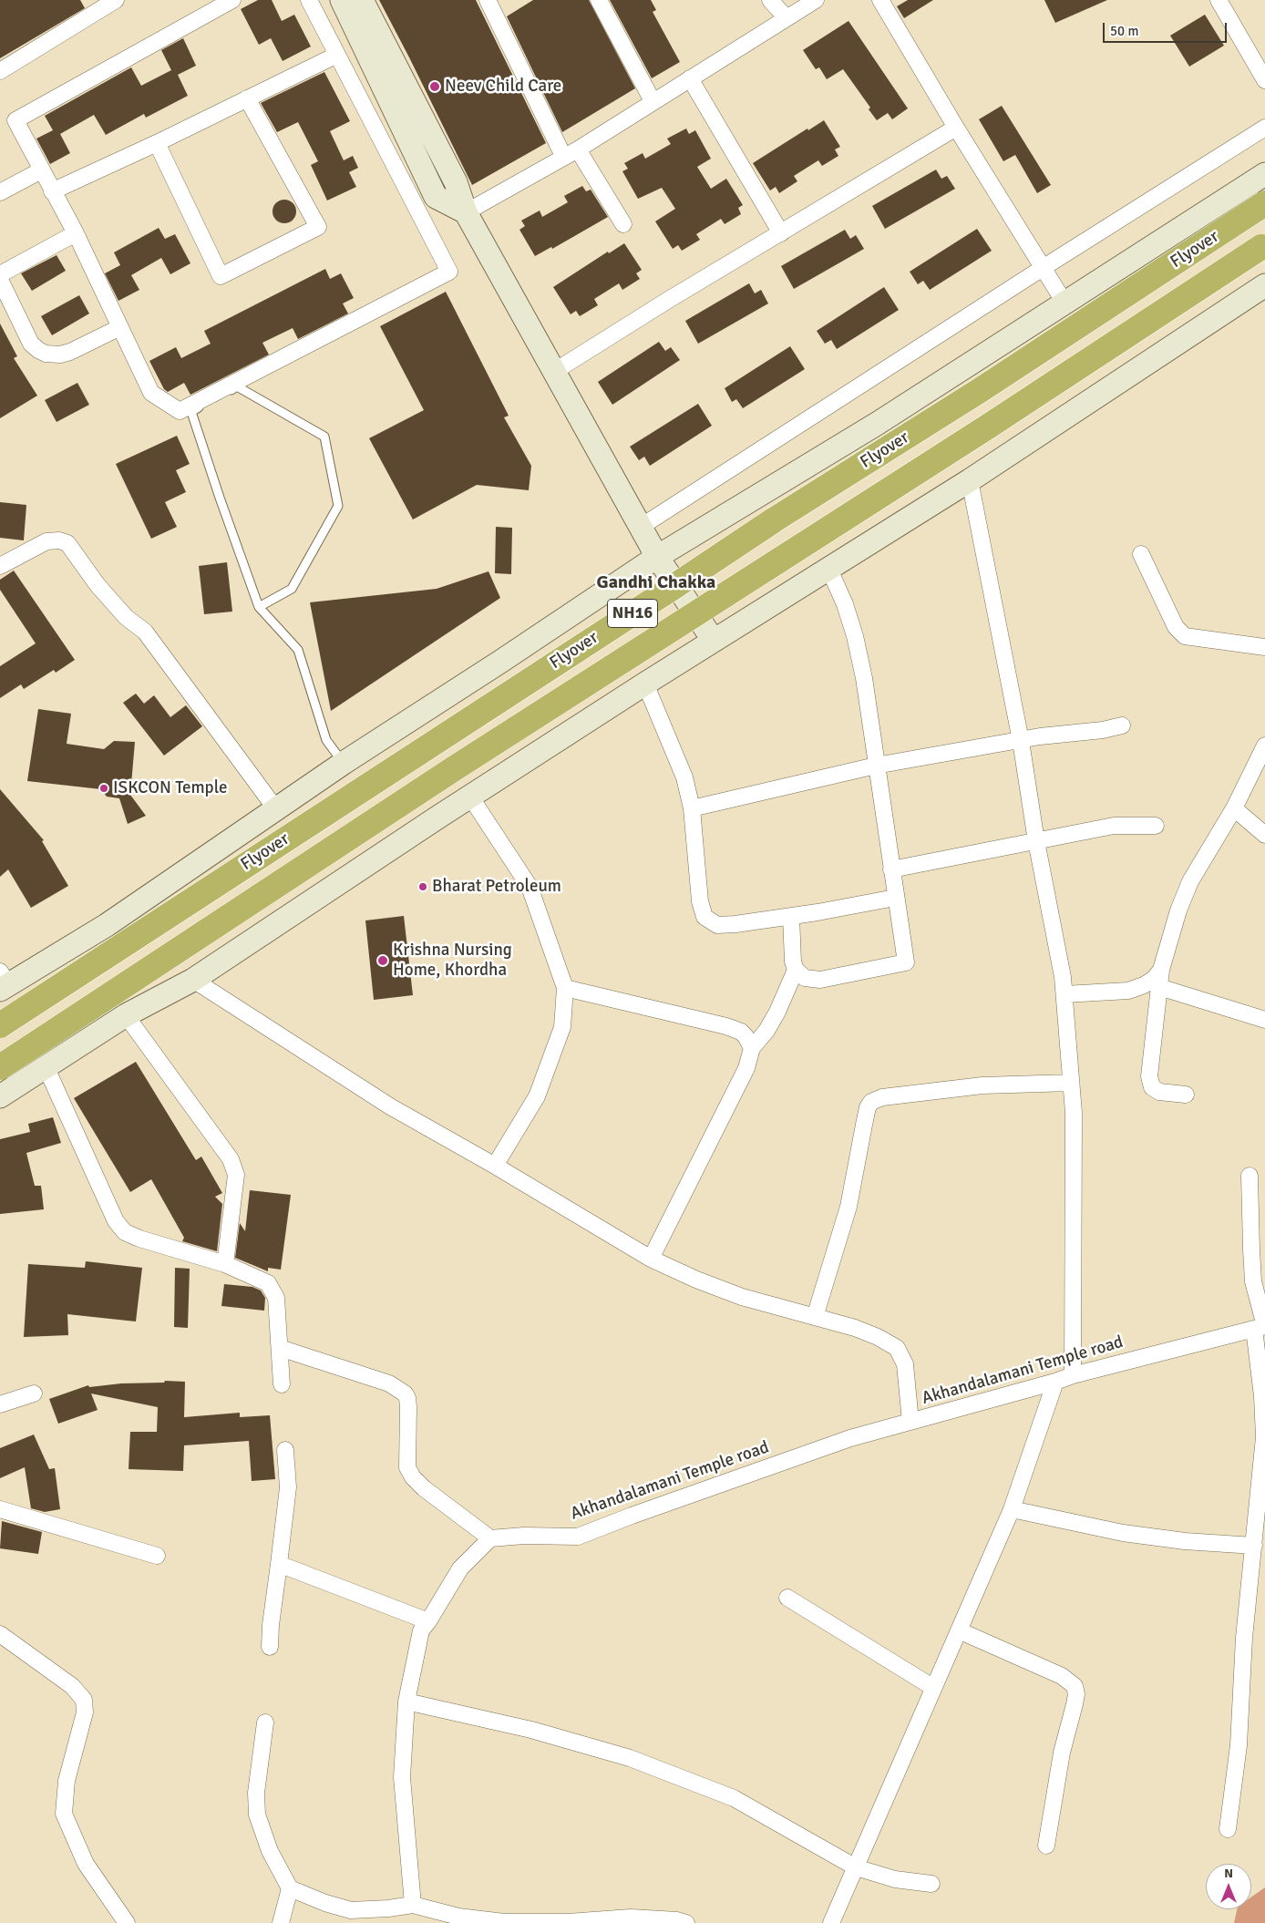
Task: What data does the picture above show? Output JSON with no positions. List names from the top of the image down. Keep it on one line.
{"streets":{"highway":["Flyover","NH16"],"street":["Akhandalamani Temple road"]},"districts":["Gandhi Chakka"],"places":["Neev Child Care","ISKCON Temple","Bharat Petroleum","Krishna Nursing Home, Khordha"],"scale_bar":"50 m","north":"top"}
